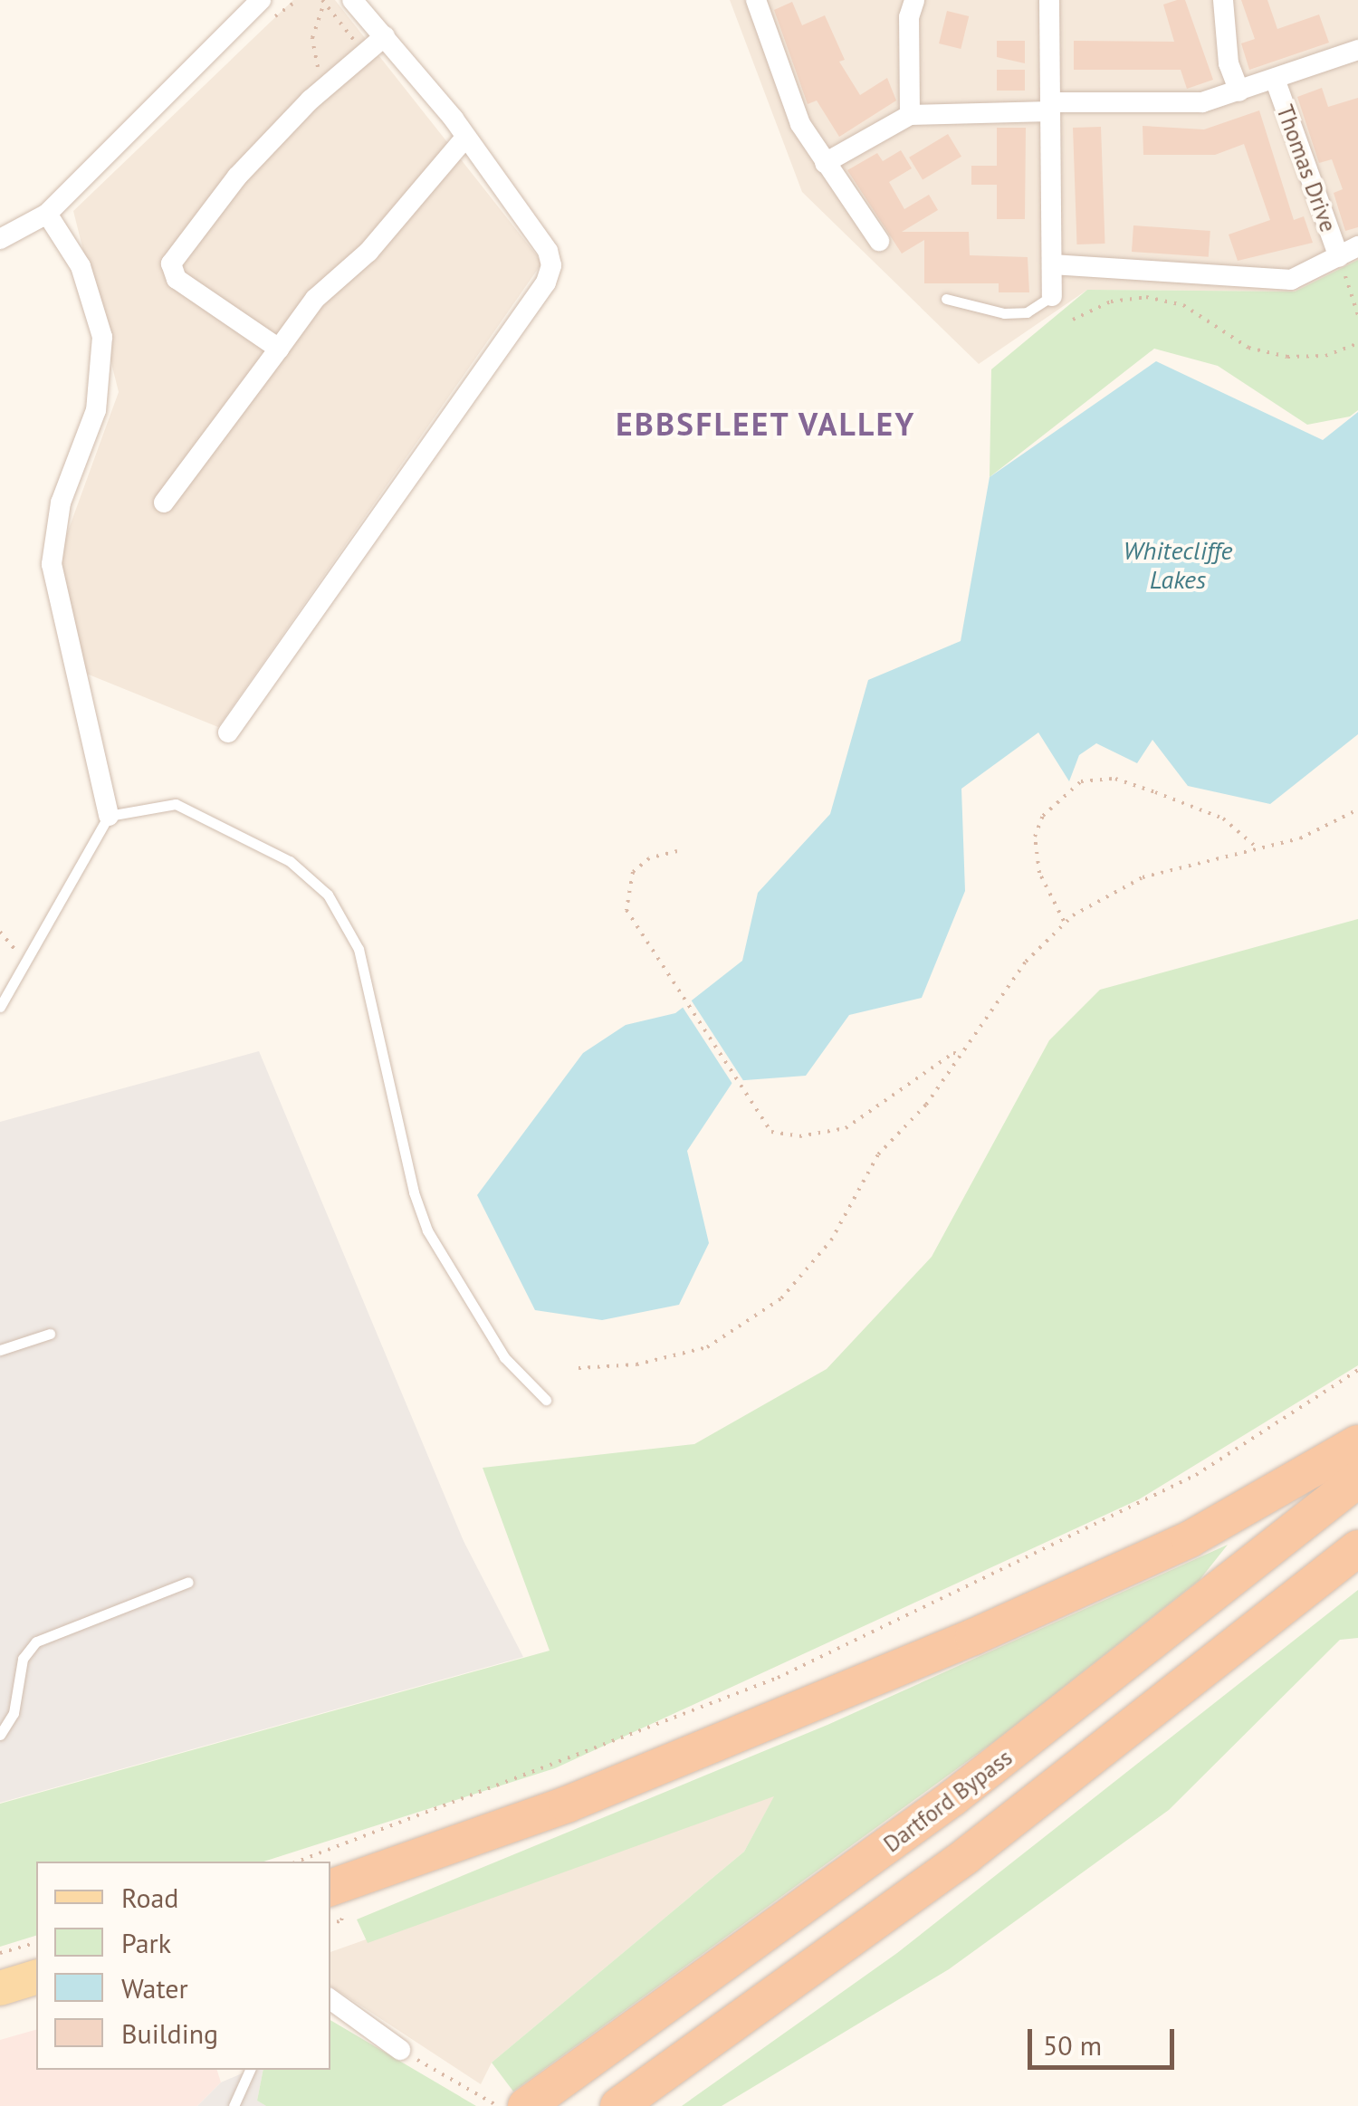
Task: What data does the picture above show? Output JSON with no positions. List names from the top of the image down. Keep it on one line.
{"streets":{"highway":["Dartford Bypass"],"street":["Thomas Drive"]},"districts":["EBBSFLEET VALLEY"],"water":["Whitecliffe Lakes"],"legend":["Road","Park","Water","Building"],"scale_bar":"50 m"}
